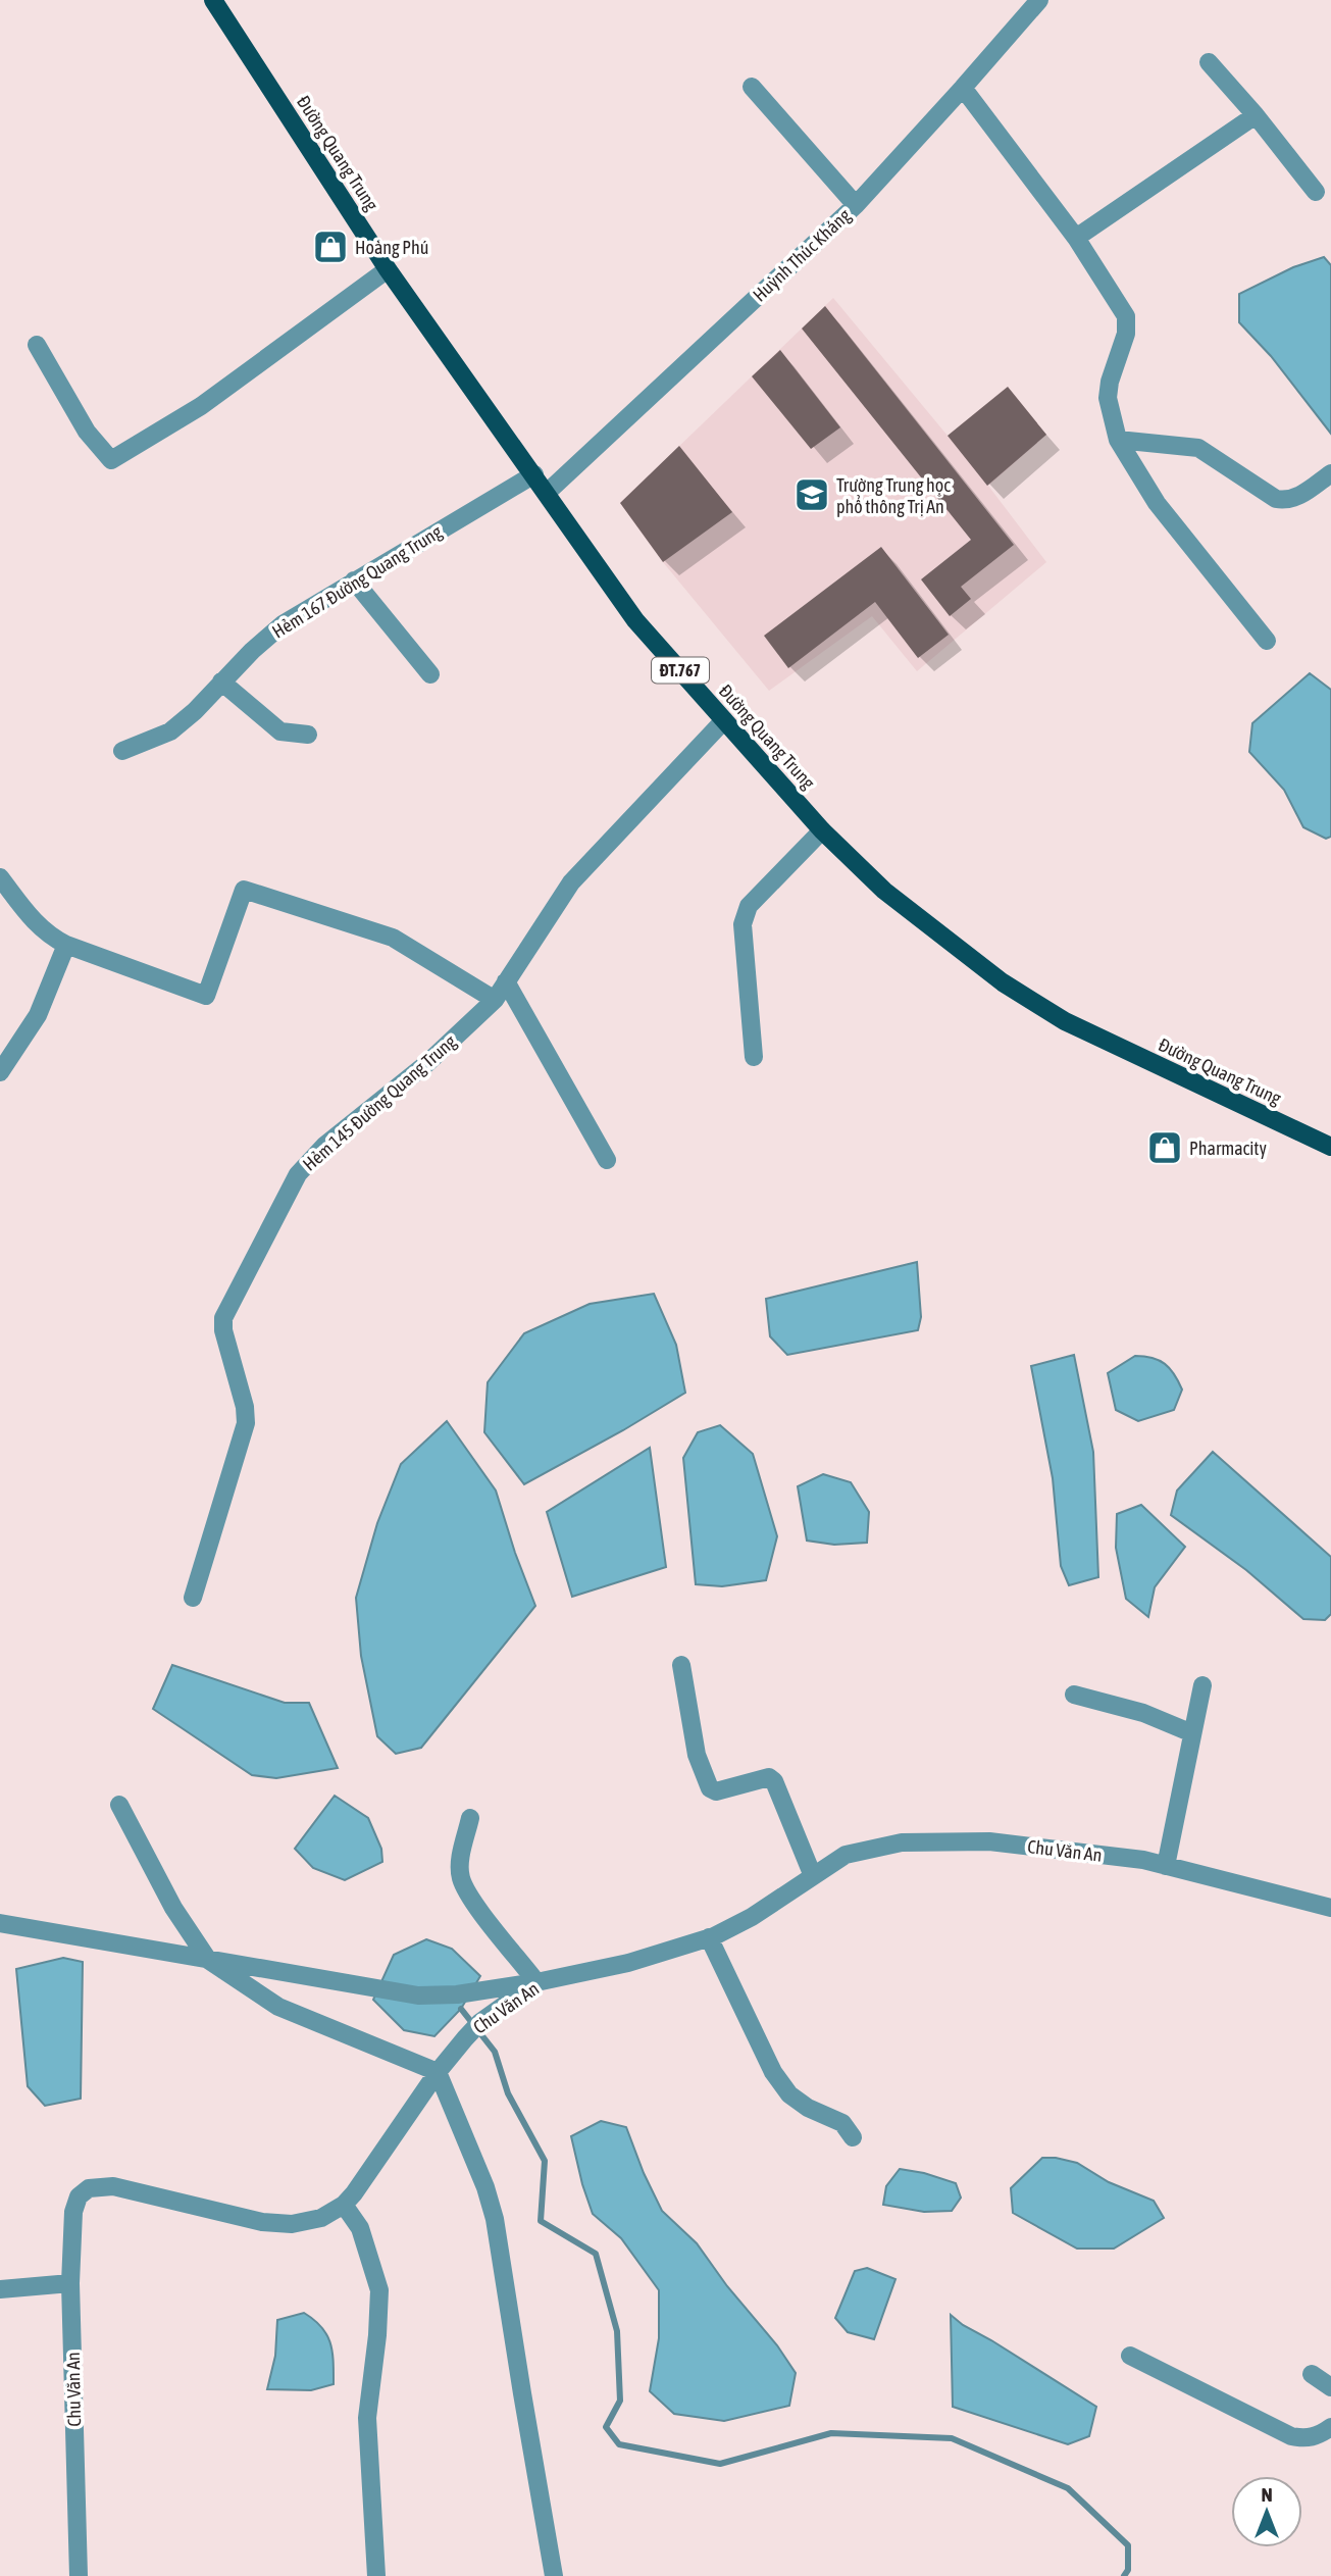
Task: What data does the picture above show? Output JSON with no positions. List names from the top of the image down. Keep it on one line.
{"streets":{"main road":["Đường Quang Trung","ĐT.767"],"street":["Huỳnh Thúc Kháng","Hẻm 167 Đường Quang Trung","Hẻm 145 Đường Quang Trung","Chu Văn An"]},"crossings":[["Đường Quang Trung","Huỳnh Thúc Kháng"],["Đường Quang Trung","Hẻm 167 Đường Quang Trung"],["Đường Quang Trung","Hẻm 145 Đường Quang Trung"]],"places":{"shop":["Hoàng Phú","Pharmacity"],"school or university":["Trường Trung học phổ thông Trị An"]},"north":"top"}
